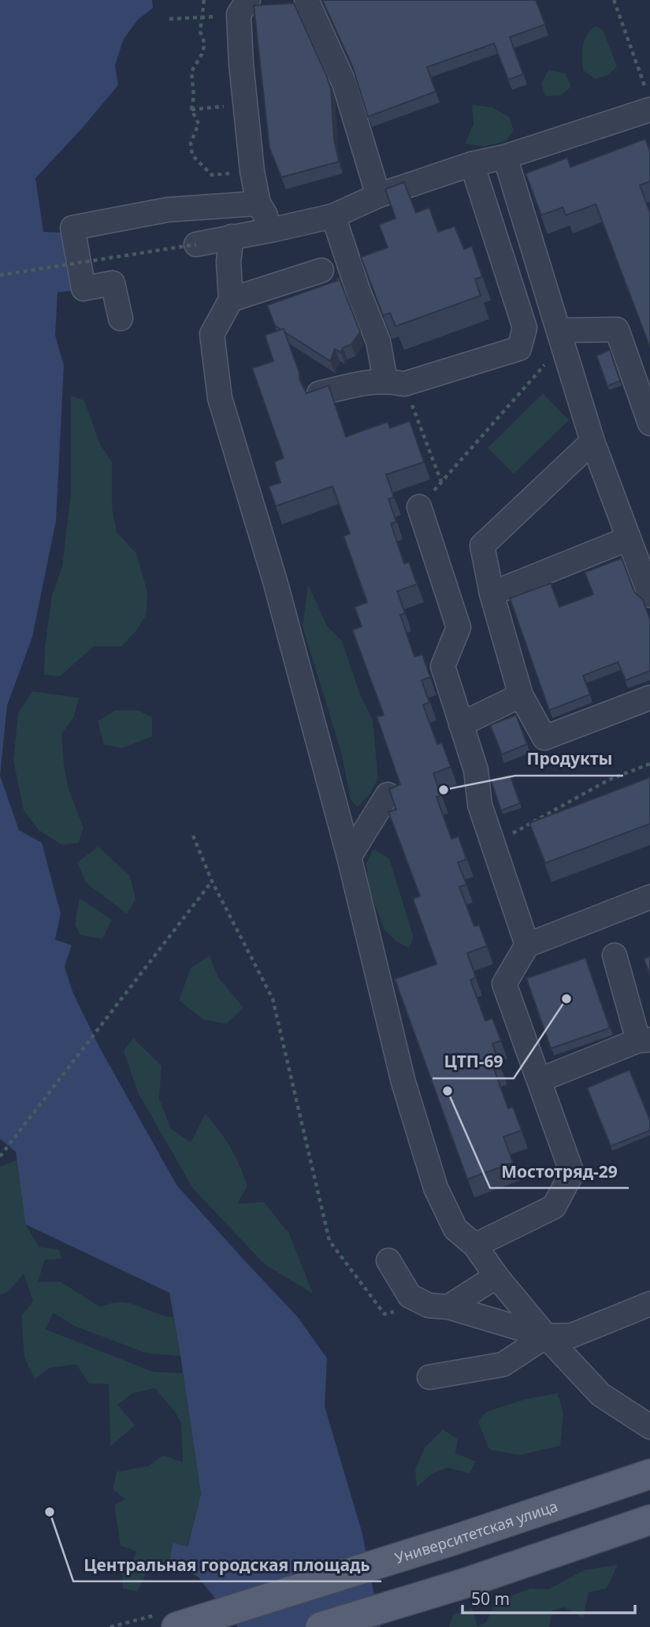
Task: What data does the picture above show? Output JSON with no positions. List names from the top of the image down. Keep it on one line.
{"streets":{"main road":["Университетская улица"]},"places":["Продукты","ЦТП-69","Мостотряд-29","Центральная городская площадь"],"scale_bar":"50 m"}
